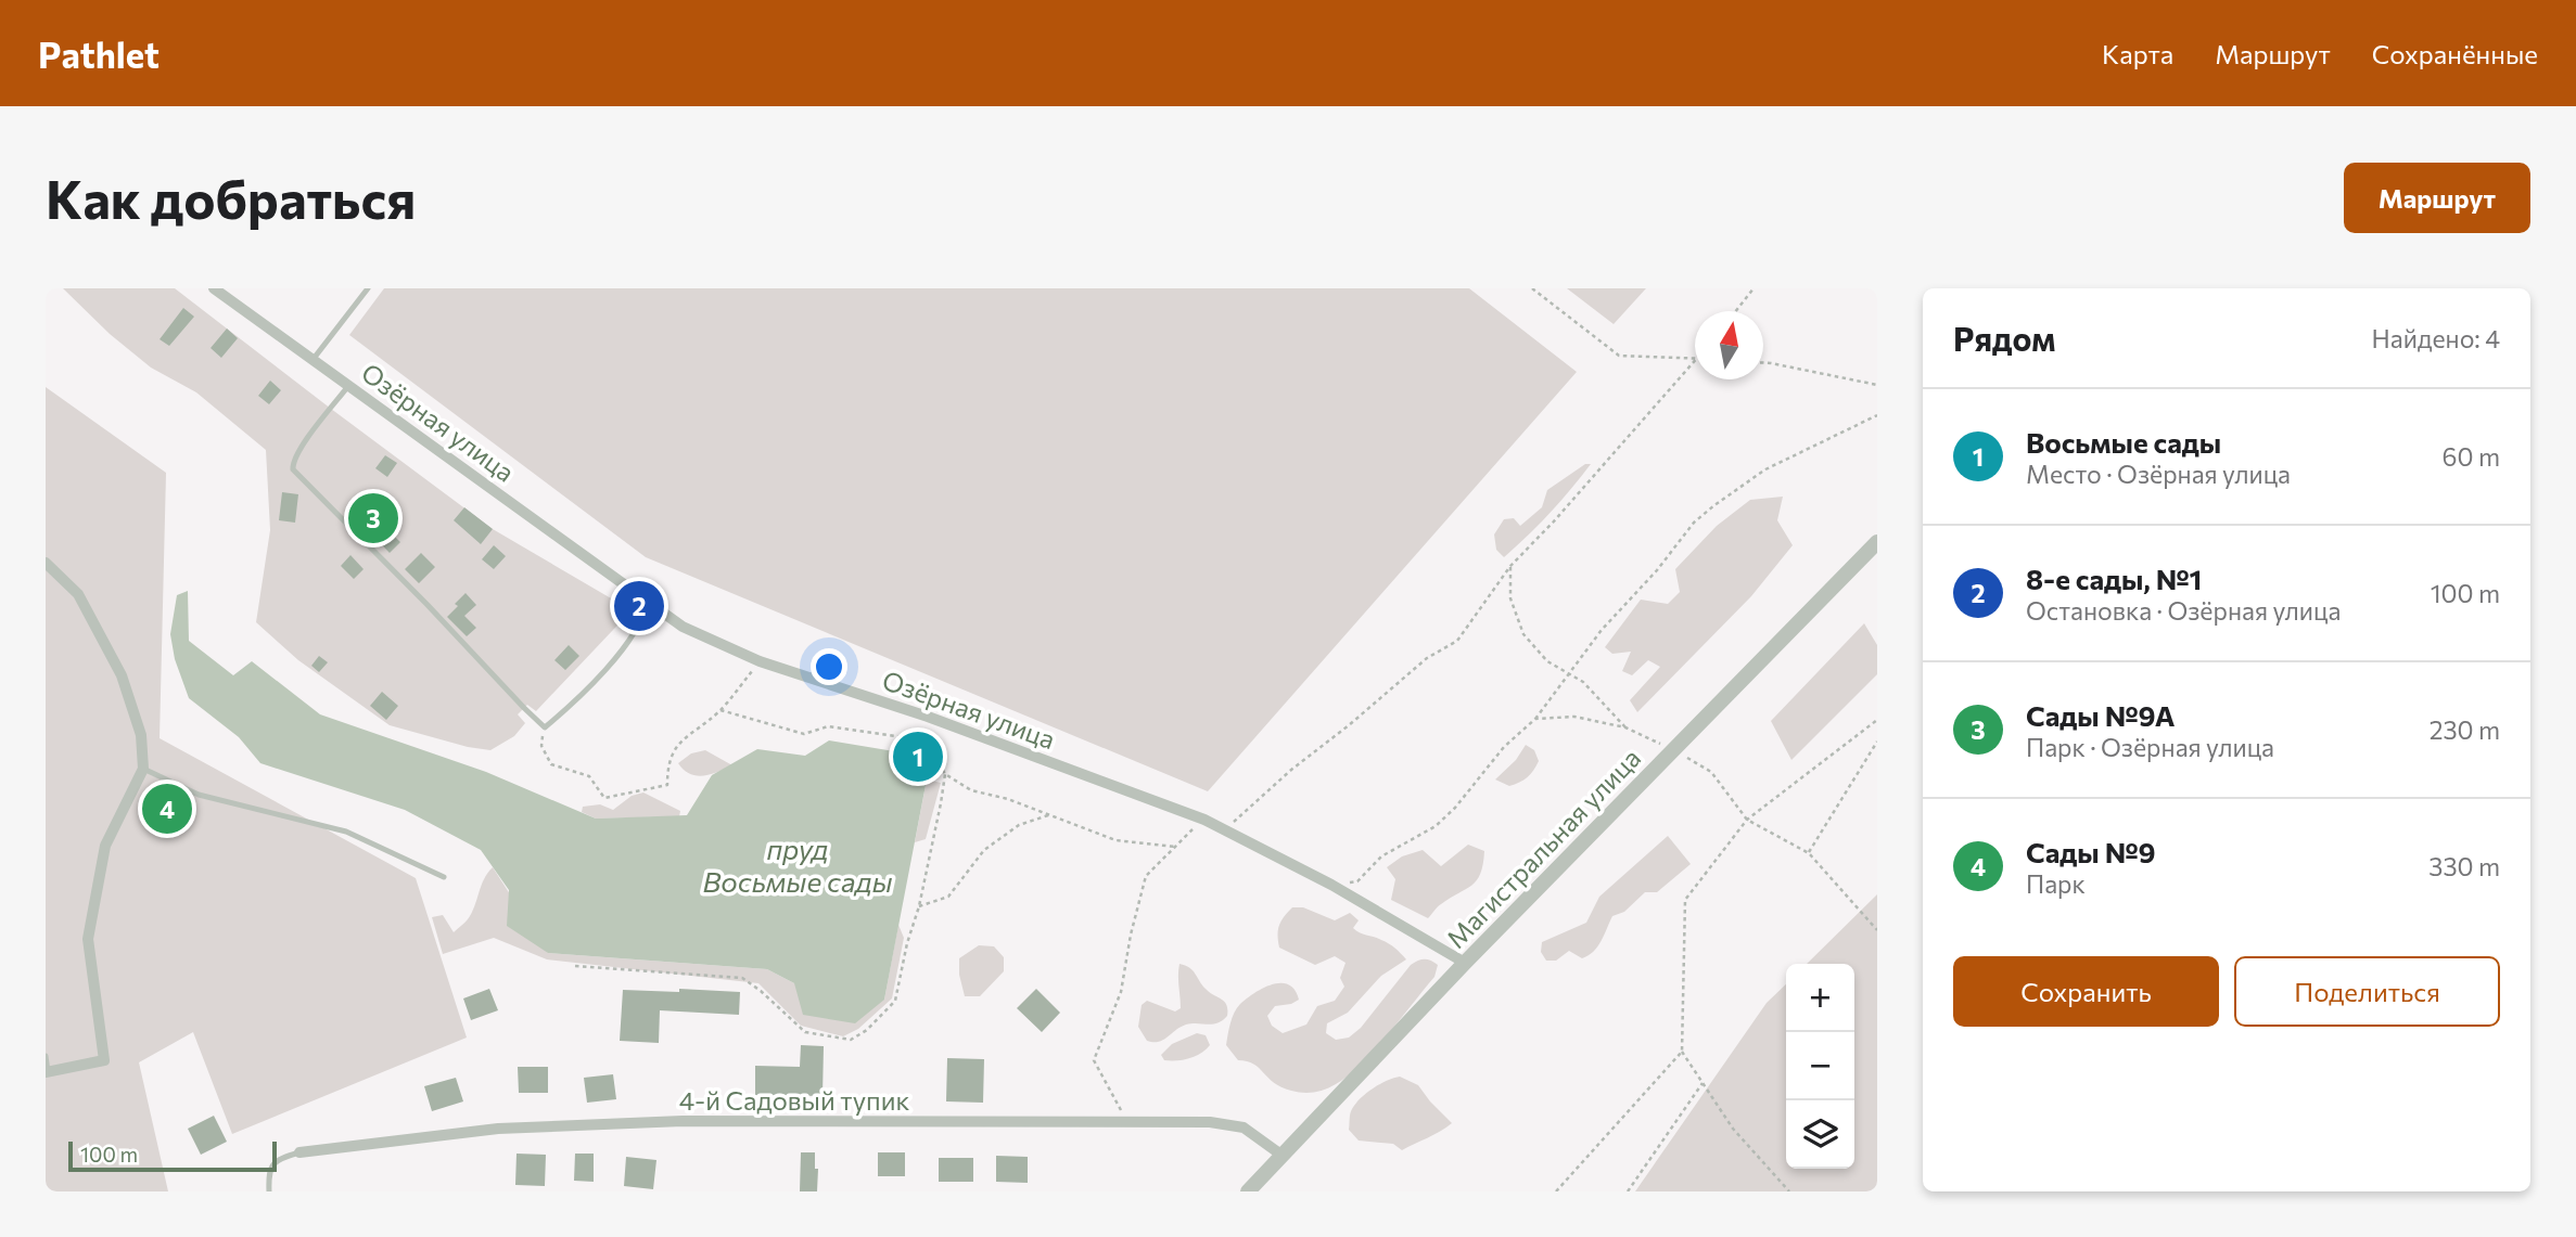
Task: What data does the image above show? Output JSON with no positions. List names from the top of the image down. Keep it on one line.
{"streets":{"street":["Озёрная улица","Магистральная улица","4-й Садовый тупик"]},"crossings":[["Озёрная улица","Магистральная улица"],["Магистральная улица","4-й Садовый тупик"]],"water":["пруд Восьмые сады"],"scale_bar":"100 m","north":"top","page":{"header":"Pathlet","nav":["Карта","Маршрут","Сохранённые"],"buttons":["Маршрут",["Сохранить","Поделиться"]],"title":"Как добраться","heading":["Рядом","Найдено: 4"],"list":[{"mark":"1","name":"Восьмые сады","note":"Место · Озёрная улица","value":"60 m"},{"mark":"2","name":"8-е сады, №1","note":"Остановка · Озёрная улица","value":"100 m"},{"mark":"3","name":"Сады №9А","note":"Парк · Озёрная улица","value":"230 m"},{"mark":"4","name":"Сады №9","note":"Парк","value":"330 m"}],"pins":["3","2","1","4"],"map_buttons":["+","−"],"scale":"100 m"}}
